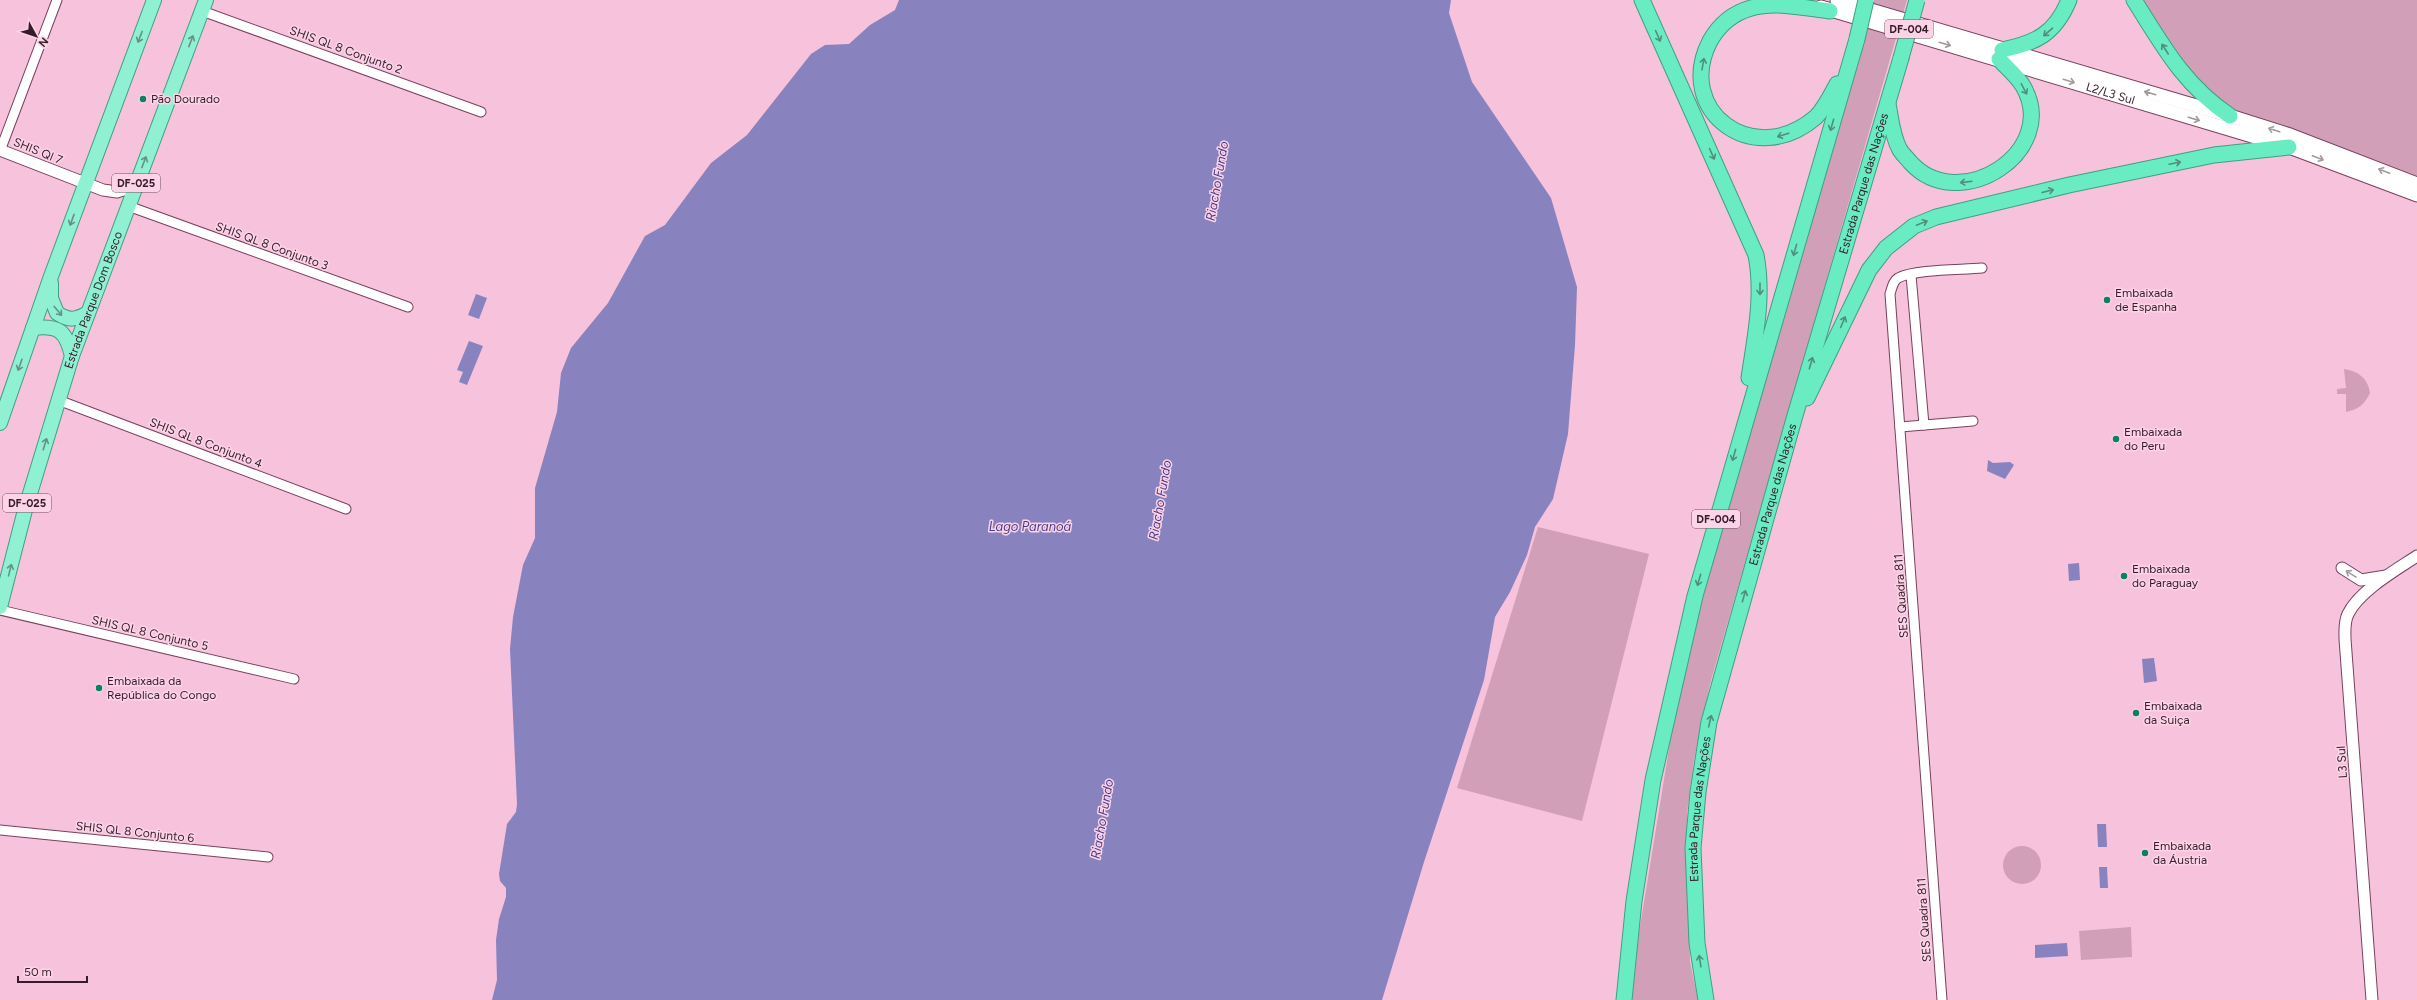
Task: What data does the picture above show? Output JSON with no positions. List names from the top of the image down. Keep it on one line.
{"streets":{"highway":["DF-004","Estrada Parque das Nações"],"main road":["L2/L3 Sul","DF-025","Estrada Parque Dom Bosco"],"street":["SHIS QL 8 Conjunto 2","SHIS QI 7","SHIS QL 8 Conjunto 3","SHIS QL 8 Conjunto 4","SES Quadra 811","SHIS QL 8 Conjunto 5","L3 Sul","SHIS QL 8 Conjunto 6"]},"crossings":[["SHIS QL 8 Conjunto 2","Estrada Parque Dom Bosco"],["SHIS QI 7","Estrada Parque Dom Bosco"],["SHIS QL 8 Conjunto 3","Estrada Parque Dom Bosco"],["Estrada Parque Dom Bosco","SHIS QL 8 Conjunto 4"],["Estrada Parque Dom Bosco","SHIS QL 8 Conjunto 5"]],"water":["Riacho Fundo","Lago Paranoá"],"places":["Pão Dourado","Embaixada de Espanha","Embaixada do Peru","Embaixada do Paraguay","Embaixada da República do Congo","Embaixada da Suiça","Embaixada da Áustria"],"scale_bar":"50 m","north":"bottom right"}
